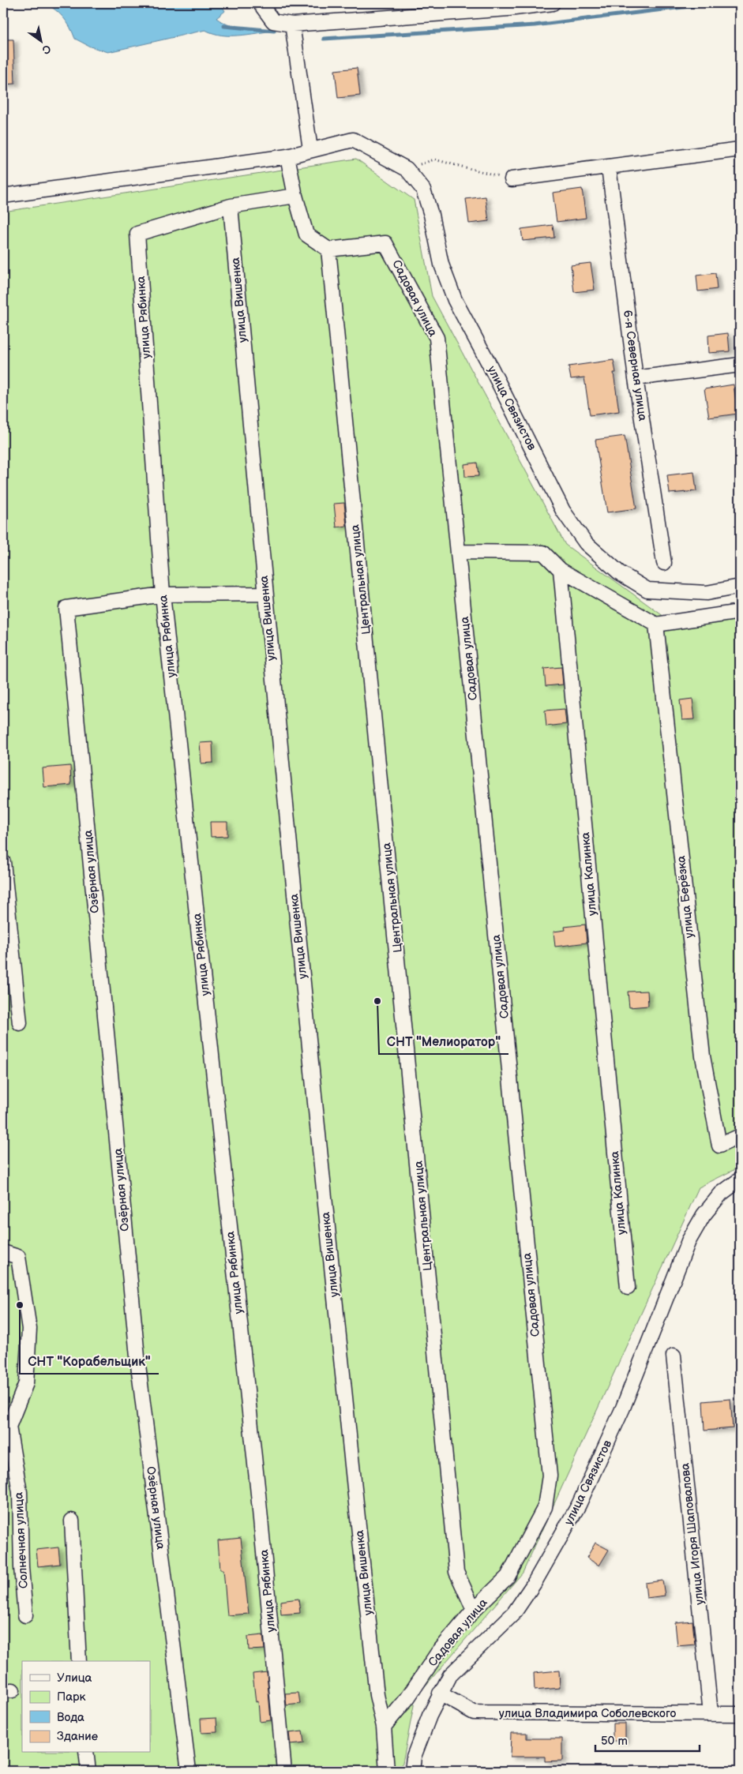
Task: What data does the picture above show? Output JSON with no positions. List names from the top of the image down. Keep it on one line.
{"streets":{"street":["Садовая улица","улица Вишенка","улица Рябинка","6-я Северная улица","улица Связистов","Центральная улица","Озёрная улица","улица Калинка","улица Берёзка","улица Игоря Шаповалова","Солнечная улица","улица Владимира Соболевского"]},"crossings":[["Садовая улица","улица Вишенка"],["Садовая улица","Центральная улица"],["улица Вишенка","улица Рябинка"],["улица Рябинка","Озёрная улица"],["улица Связистов","улица Владимира Соболевского"],["улица Игоря Шаповалова","улица Владимира Соболевского"]],"places":["СНТ \"Мелиоратор\"","СНТ \"Корабельщик\""],"legend":["Улица","Парк","Вода","Здание"],"scale_bar":"50 m","north":"bottom right"}
